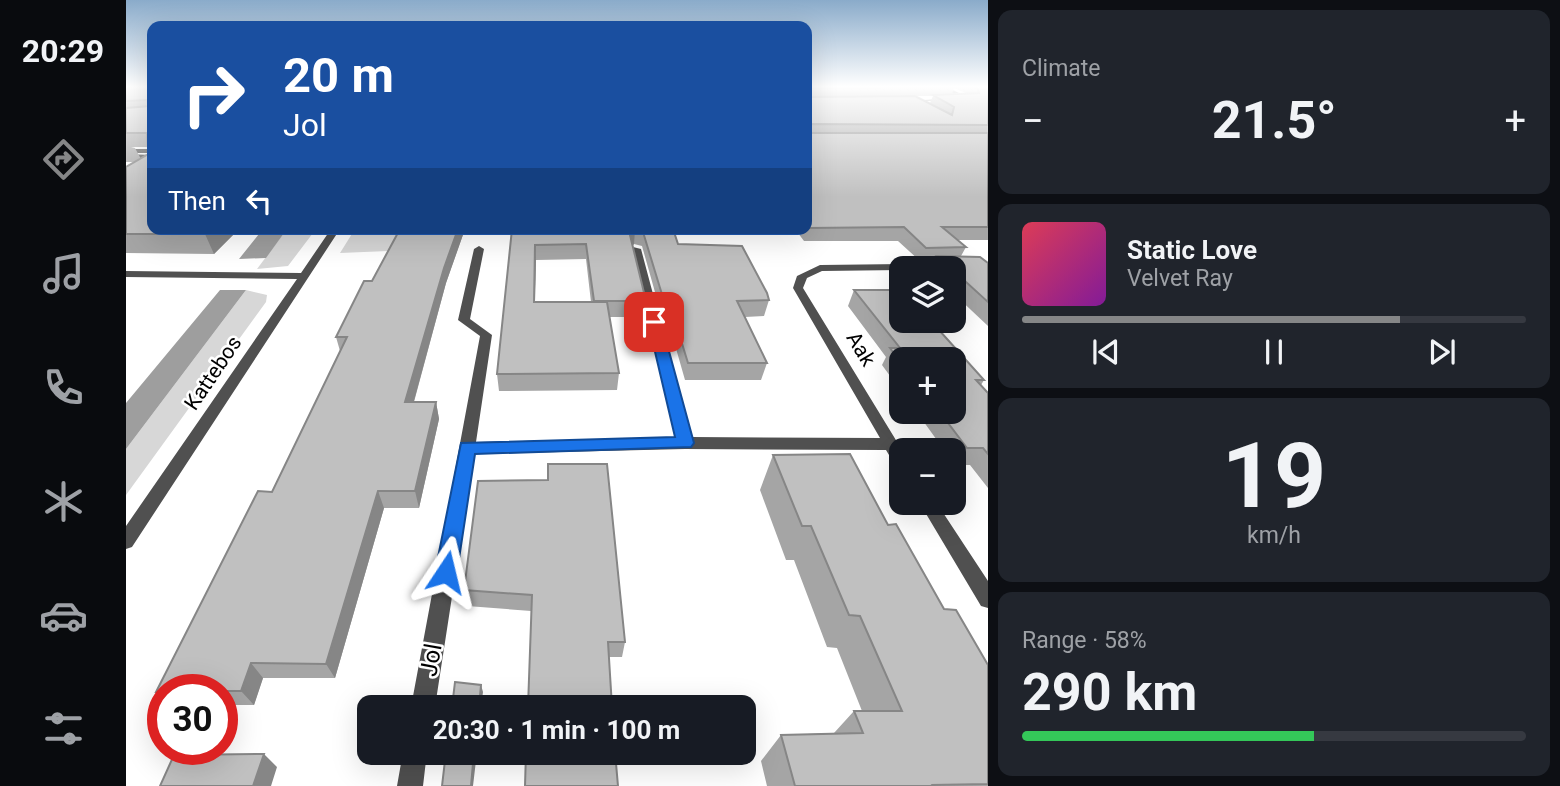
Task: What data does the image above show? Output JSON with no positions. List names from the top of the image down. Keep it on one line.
{"streets":{"street":["Aak","Kattebos","Jol"]},"page":{"tabs":"20:29","tile":["Climate",["19","km/h"],["Range · 58%","290 km"]],"turn":["20 m","Jol"],"heat":["−","21.5°","+"],"then":"Then","song":["Static Love","Velvet Ray"],"map_buttons":["+","−"],"limit":"30","trip":"20:30 · 1 min · 100 m"}}
